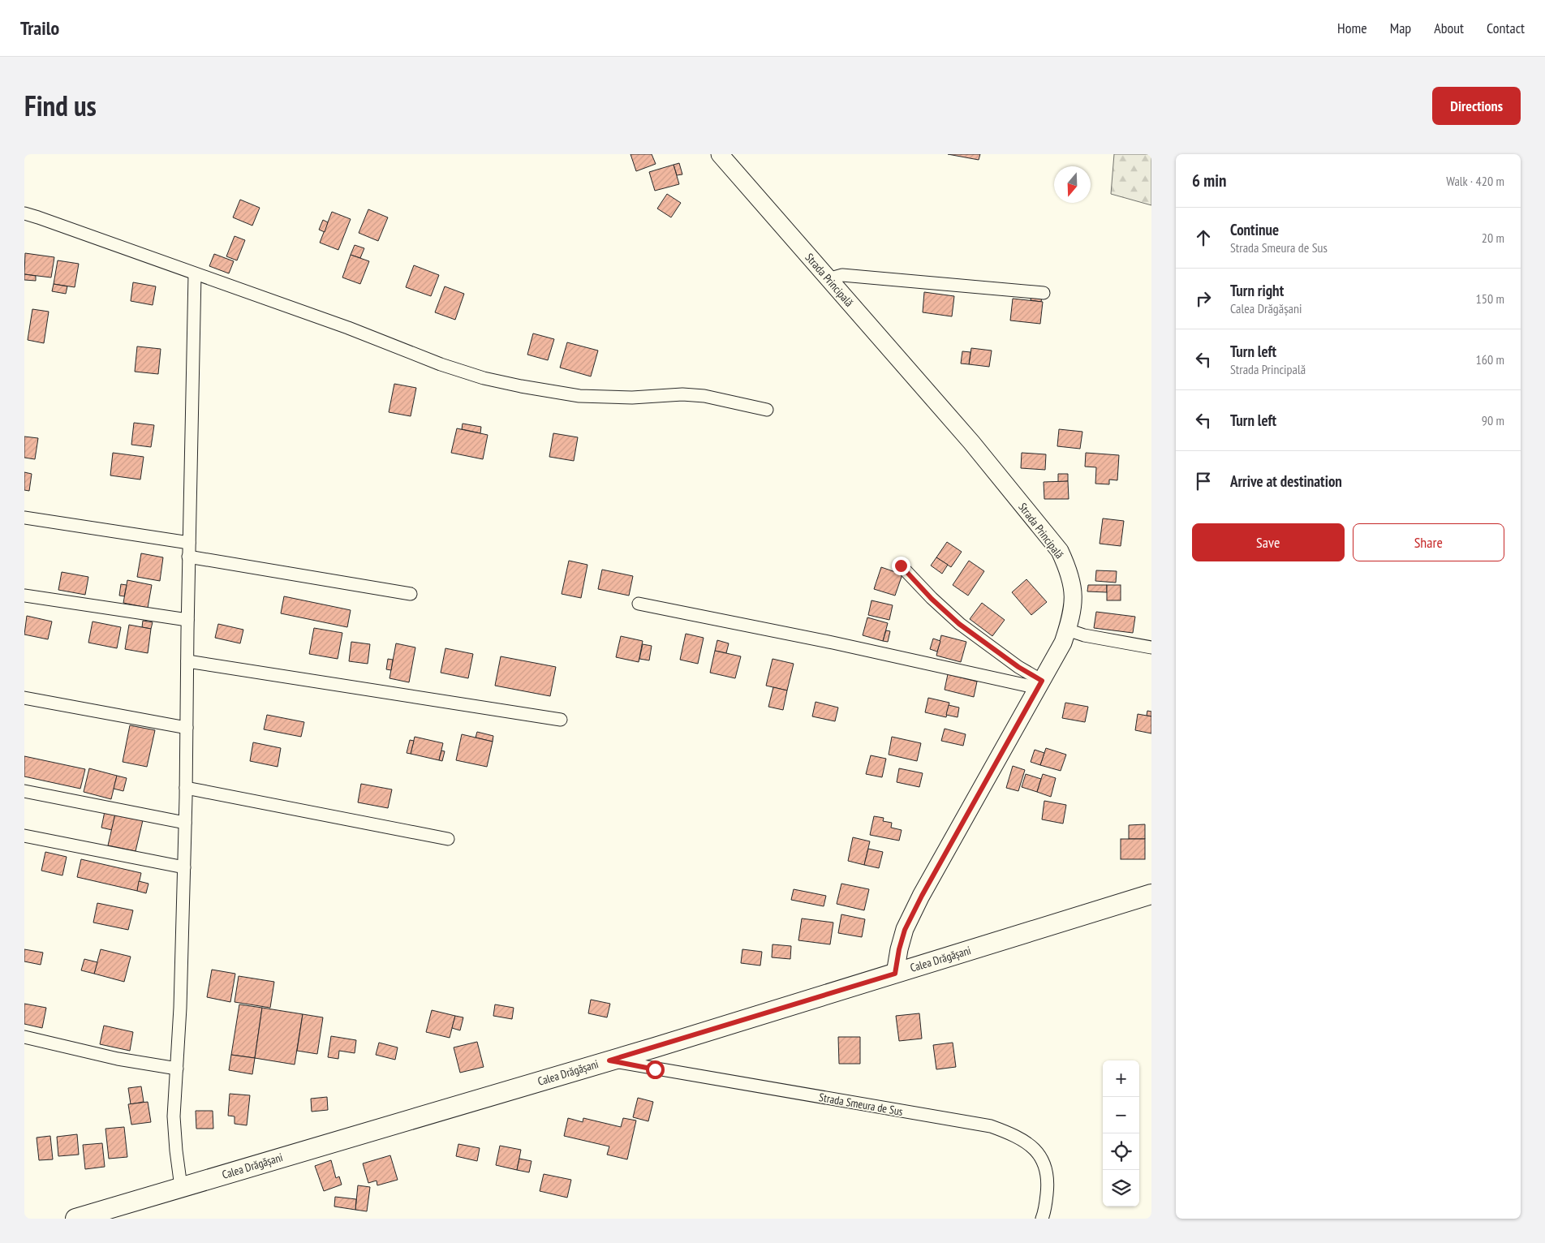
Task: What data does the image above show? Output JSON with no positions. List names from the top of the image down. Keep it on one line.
{"streets":{"main road":["Calea Drăgășani"],"street":["Strada Principală","Strada Smeura de Sus"]},"crossings":[["Strada Principală","Calea Drăgășani"],["Calea Drăgășani","Strada Smeura de Sus"]],"north":"bottom","page":{"header":"Trailo","nav":["Home","Map","About","Contact"],"title":"Find us","buttons":["Directions",["Save","Share"]],"heading":["6 min","Walk · 420 m"],"list":[["Continue","Strada Smeura de Sus","20 m"],["Turn right","Calea Drăgășani","150 m"],["Turn left","Strada Principală","160 m"],["Turn left","90 m"],"Arrive at destination"],"map_buttons":["+","−"]}}
